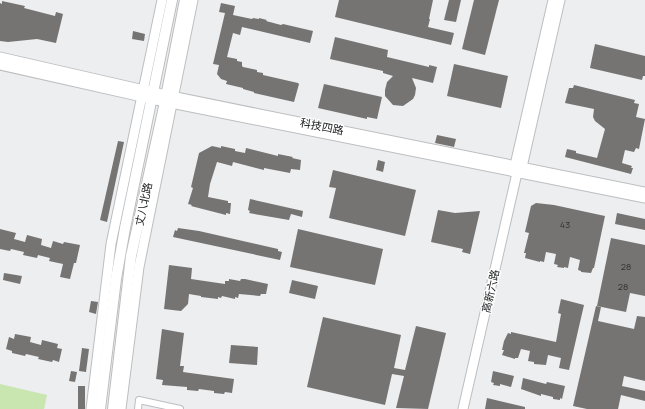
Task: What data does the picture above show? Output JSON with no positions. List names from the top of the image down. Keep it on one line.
{"streets":{"main road":["丈八北路"],"street":["科技四路","高新六路"]},"crossings":[["科技四路","丈八北路"],["科技四路","高新六路"]],"house_numbers":["43","28","28"]}
